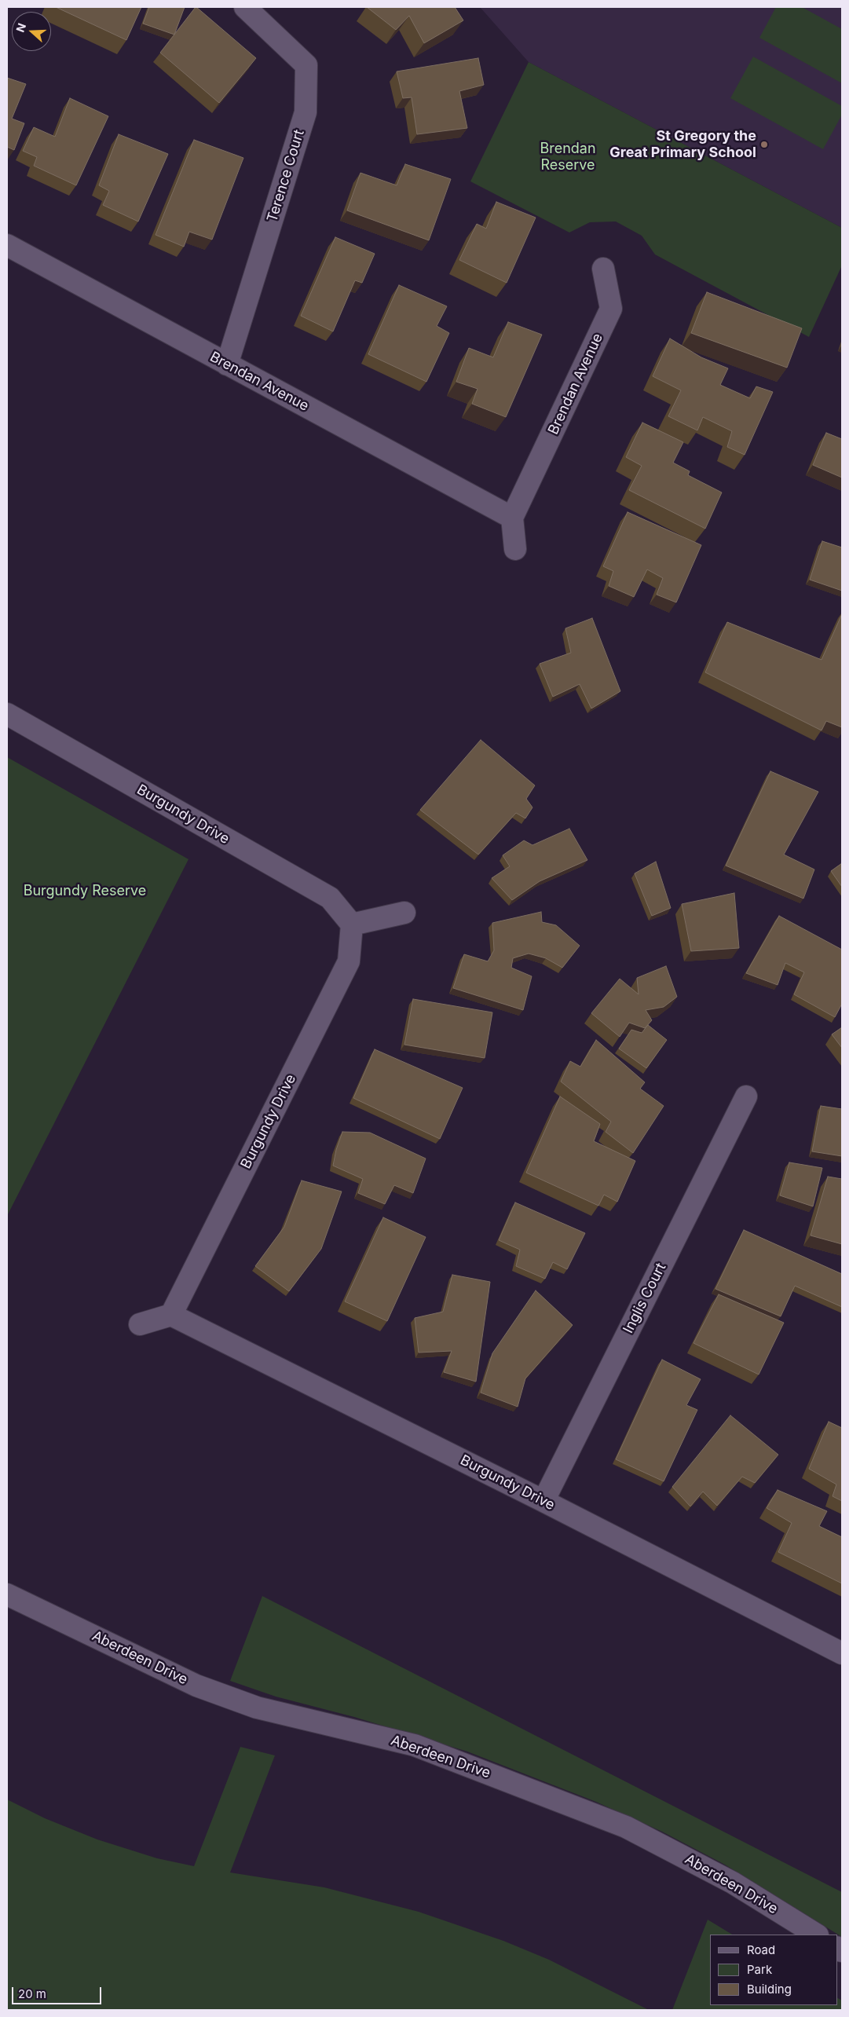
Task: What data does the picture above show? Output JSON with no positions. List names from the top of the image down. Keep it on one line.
{"streets":{"street":["Terence Court","Brendan Avenue","Burgundy Drive","Inglis Court","Aberdeen Drive"]},"crossings":[["Terence Court","Brendan Avenue"],["Burgundy Drive","Inglis Court"]],"parks":["Brendan Reserve","Burgundy Reserve"],"places":["St Gregory the Great Primary School"],"legend":["Road","Park","Building"],"scale_bar":"20 m","north":"left"}
